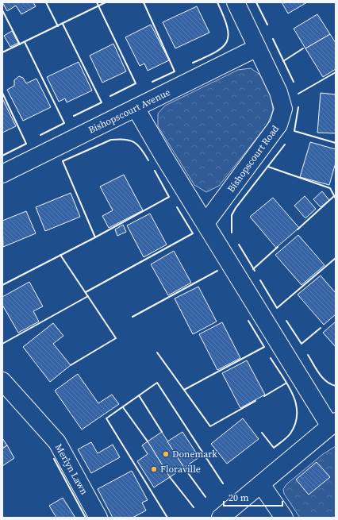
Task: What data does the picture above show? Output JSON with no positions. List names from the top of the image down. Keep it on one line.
{"streets":{"street":["Bishopscourt Avenue","Bishopscourt Road","Merlyn Lawn"]},"crossings":[["Bishopscourt Avenue","Bishopscourt Road"]],"places":["Donemark","Floraville"],"scale_bar":"20 m"}
